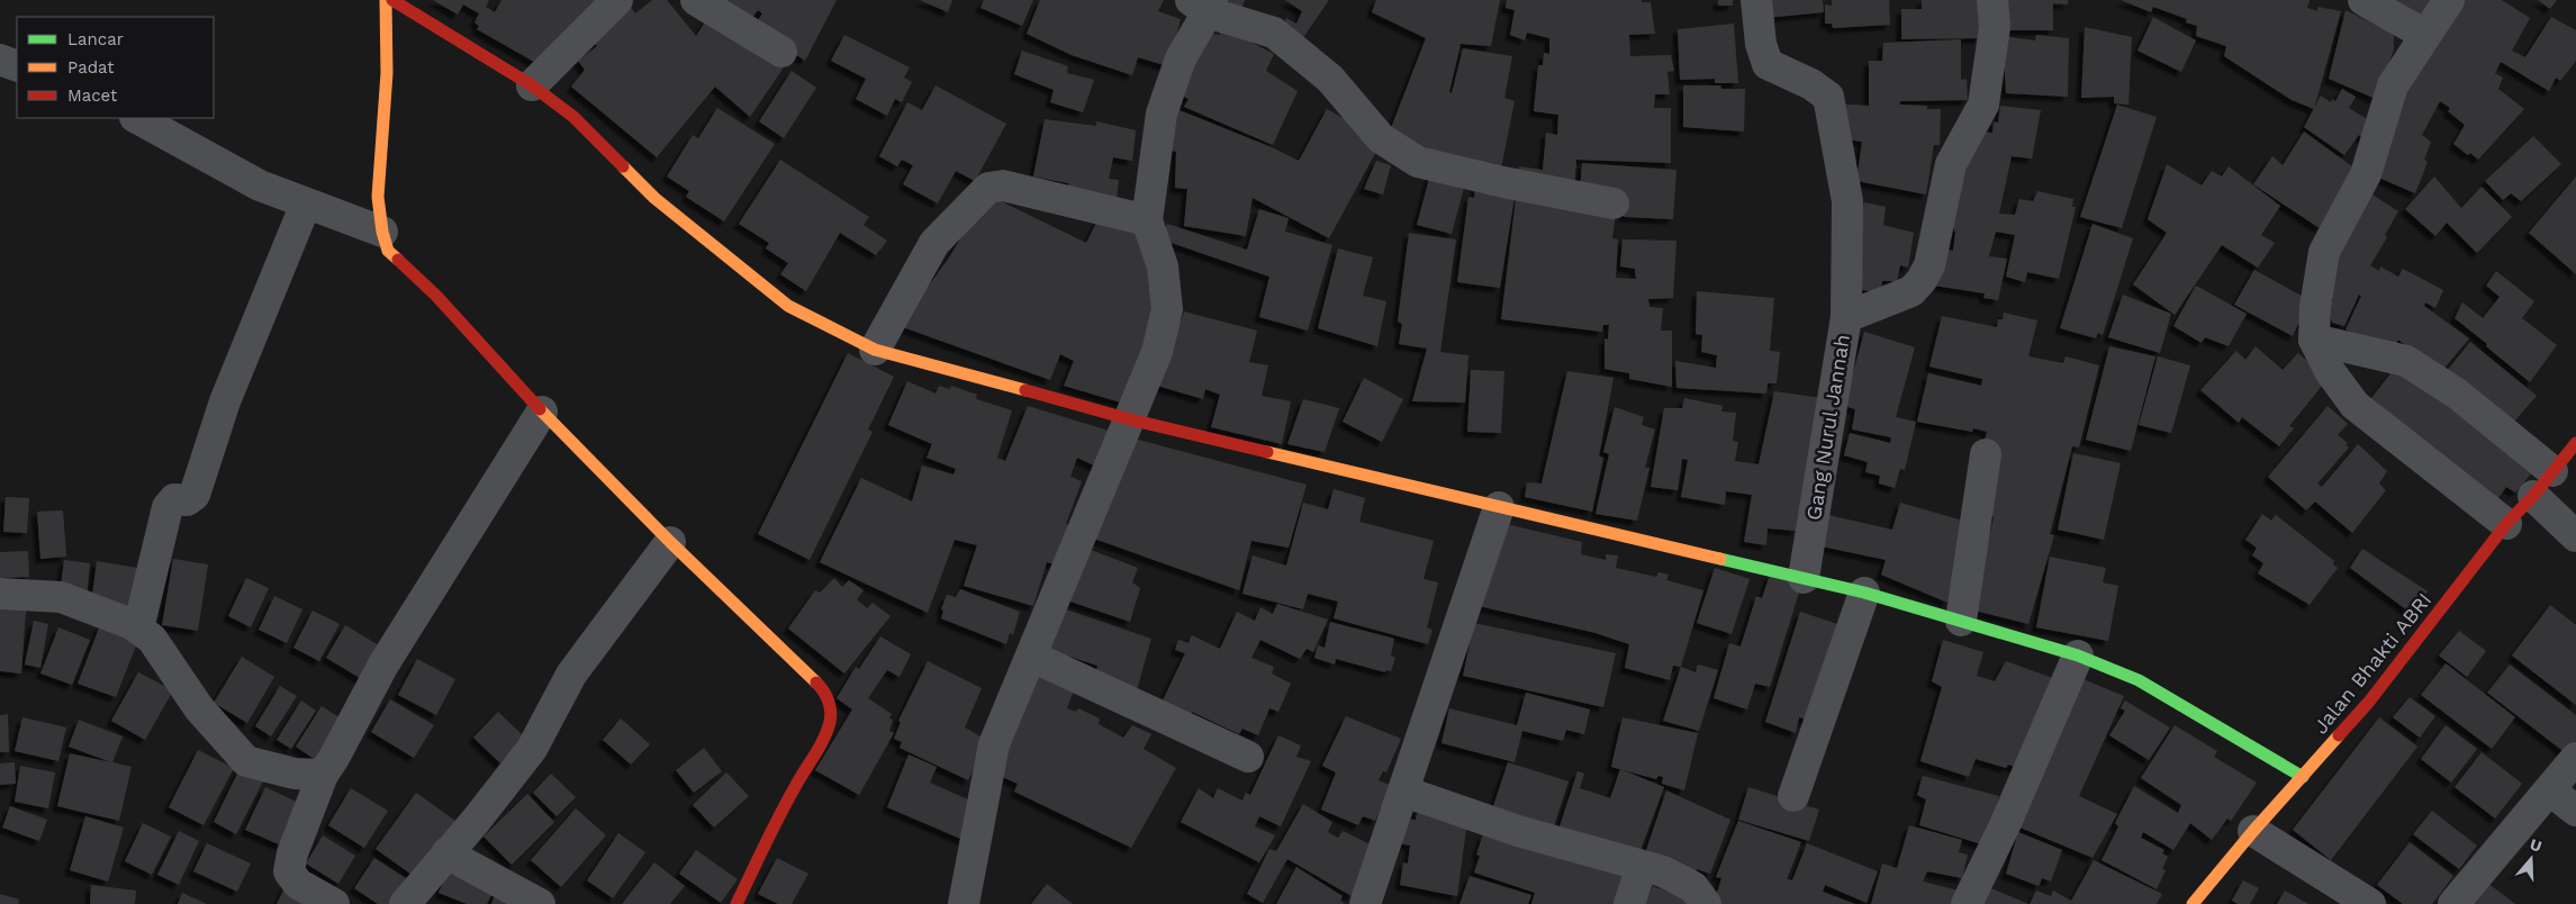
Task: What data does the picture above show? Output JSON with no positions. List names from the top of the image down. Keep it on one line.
{"streets":{"street":["Gang Nurul Jannah","Jalan Bhakti ABRI"]},"legend":["Lancar","Padat","Macet"],"north":"top"}
